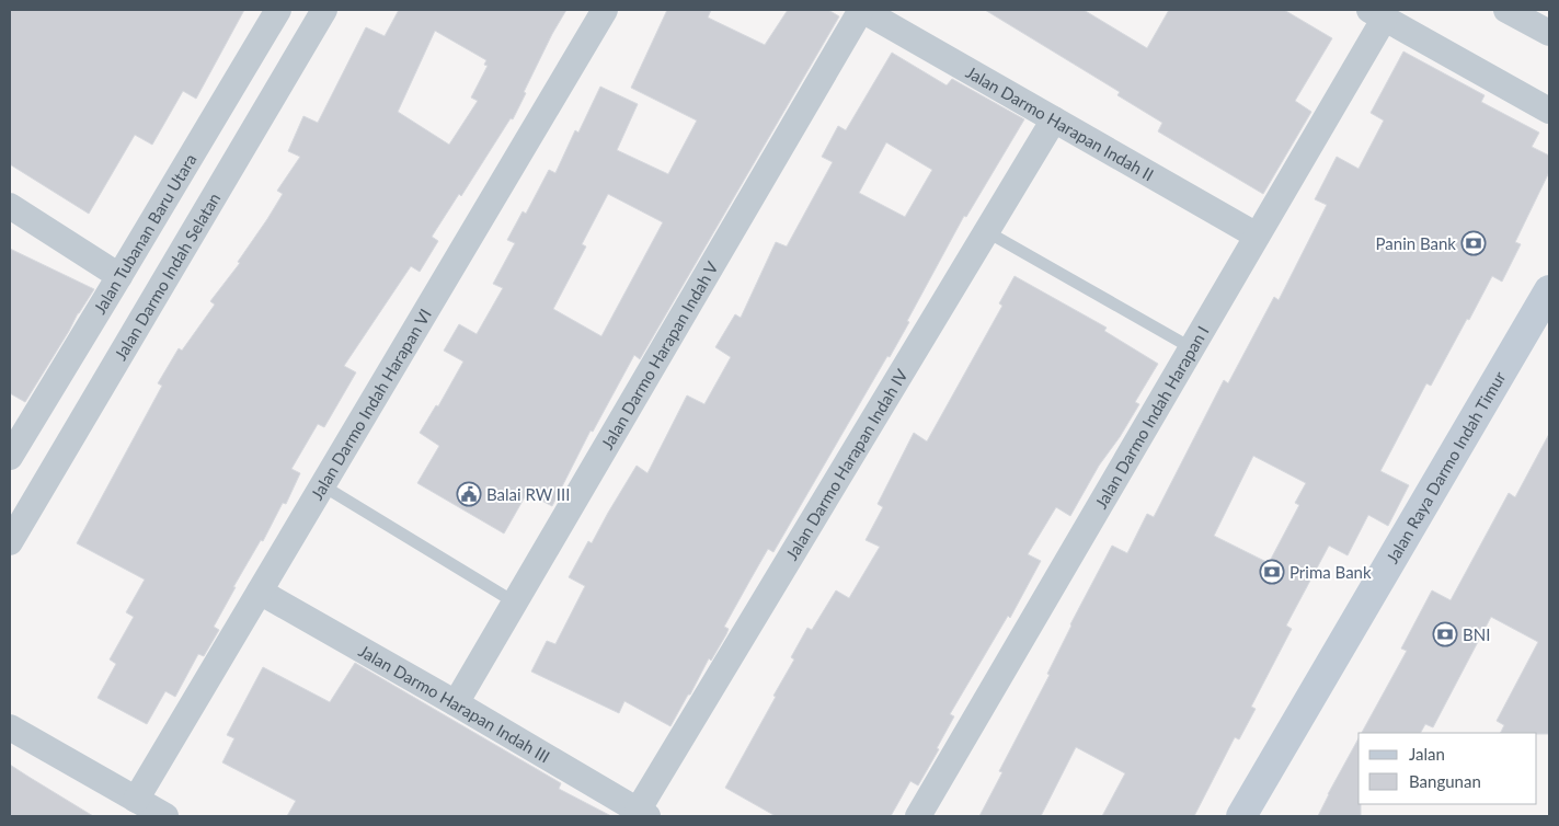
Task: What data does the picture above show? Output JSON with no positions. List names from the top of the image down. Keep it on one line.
{"streets":{"street":["Jalan Darmo Harapan Indah II","Jalan Tubanan Baru Utara","Jalan Darmo Indah Selatan","Jalan Darmo Harapan Indah V","Jalan Darmo Indah Harapan VI","Jalan Darmo Indah Harapan I","Jalan Darmo Harapan Indah IV","Jalan Raya Darmo Indah Timur","Jalan Darmo Harapan Indah III"]},"crossings":[["Jalan Darmo Harapan Indah II","Jalan Darmo Harapan Indah V"],["Jalan Darmo Harapan Indah II","Jalan Darmo Indah Harapan I"],["Jalan Darmo Harapan Indah II","Jalan Darmo Harapan Indah IV"],["Jalan Darmo Harapan Indah V","Jalan Darmo Harapan Indah III"],["Jalan Darmo Indah Harapan VI","Jalan Darmo Harapan Indah III"],["Jalan Darmo Harapan Indah IV","Jalan Darmo Harapan Indah III"]],"places":{"bank":["Panin Bank","Prima Bank","BNI"],"public building":["Balai RW III"]},"legend":["Jalan","Bangunan"]}
